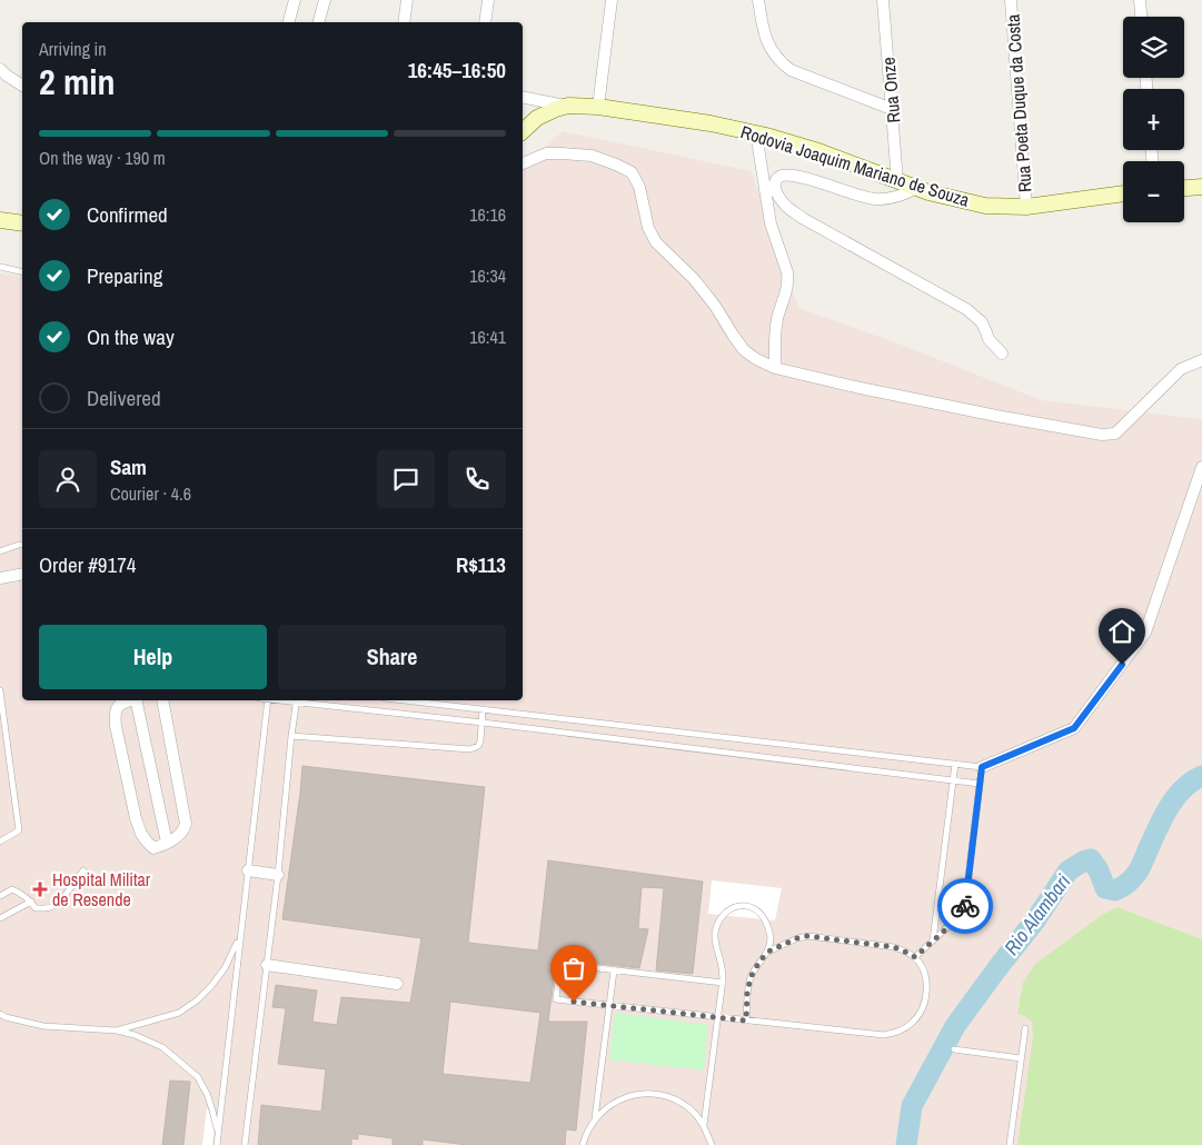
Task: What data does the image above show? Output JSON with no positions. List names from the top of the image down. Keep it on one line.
{"streets":{"main road":["Rodovia Joaquim Mariano de Souza"],"street":["Rua Onze","Rua Poeta Duque da Costa"]},"crossings":[["Rua Onze","Rodovia Joaquim Mariano de Souza"],["Rua Poeta Duque da Costa","Rodovia Joaquim Mariano de Souza"]],"water":["Rio Alambari"],"places":{"health":["Hospital Militar de Resende"]},"page":{"map_buttons":["+","−"],"heading":["2 min","Arriving in","16:45–16:50"],"panel":["Sam","Courier · 4.6","Order #9174","R$113"],"bar":"On the way · 190 m","list":[["Confirmed","16:16"],["Preparing","16:34"],["On the way","16:41"],"Delivered"],"buttons":["Help","Share"]}}
